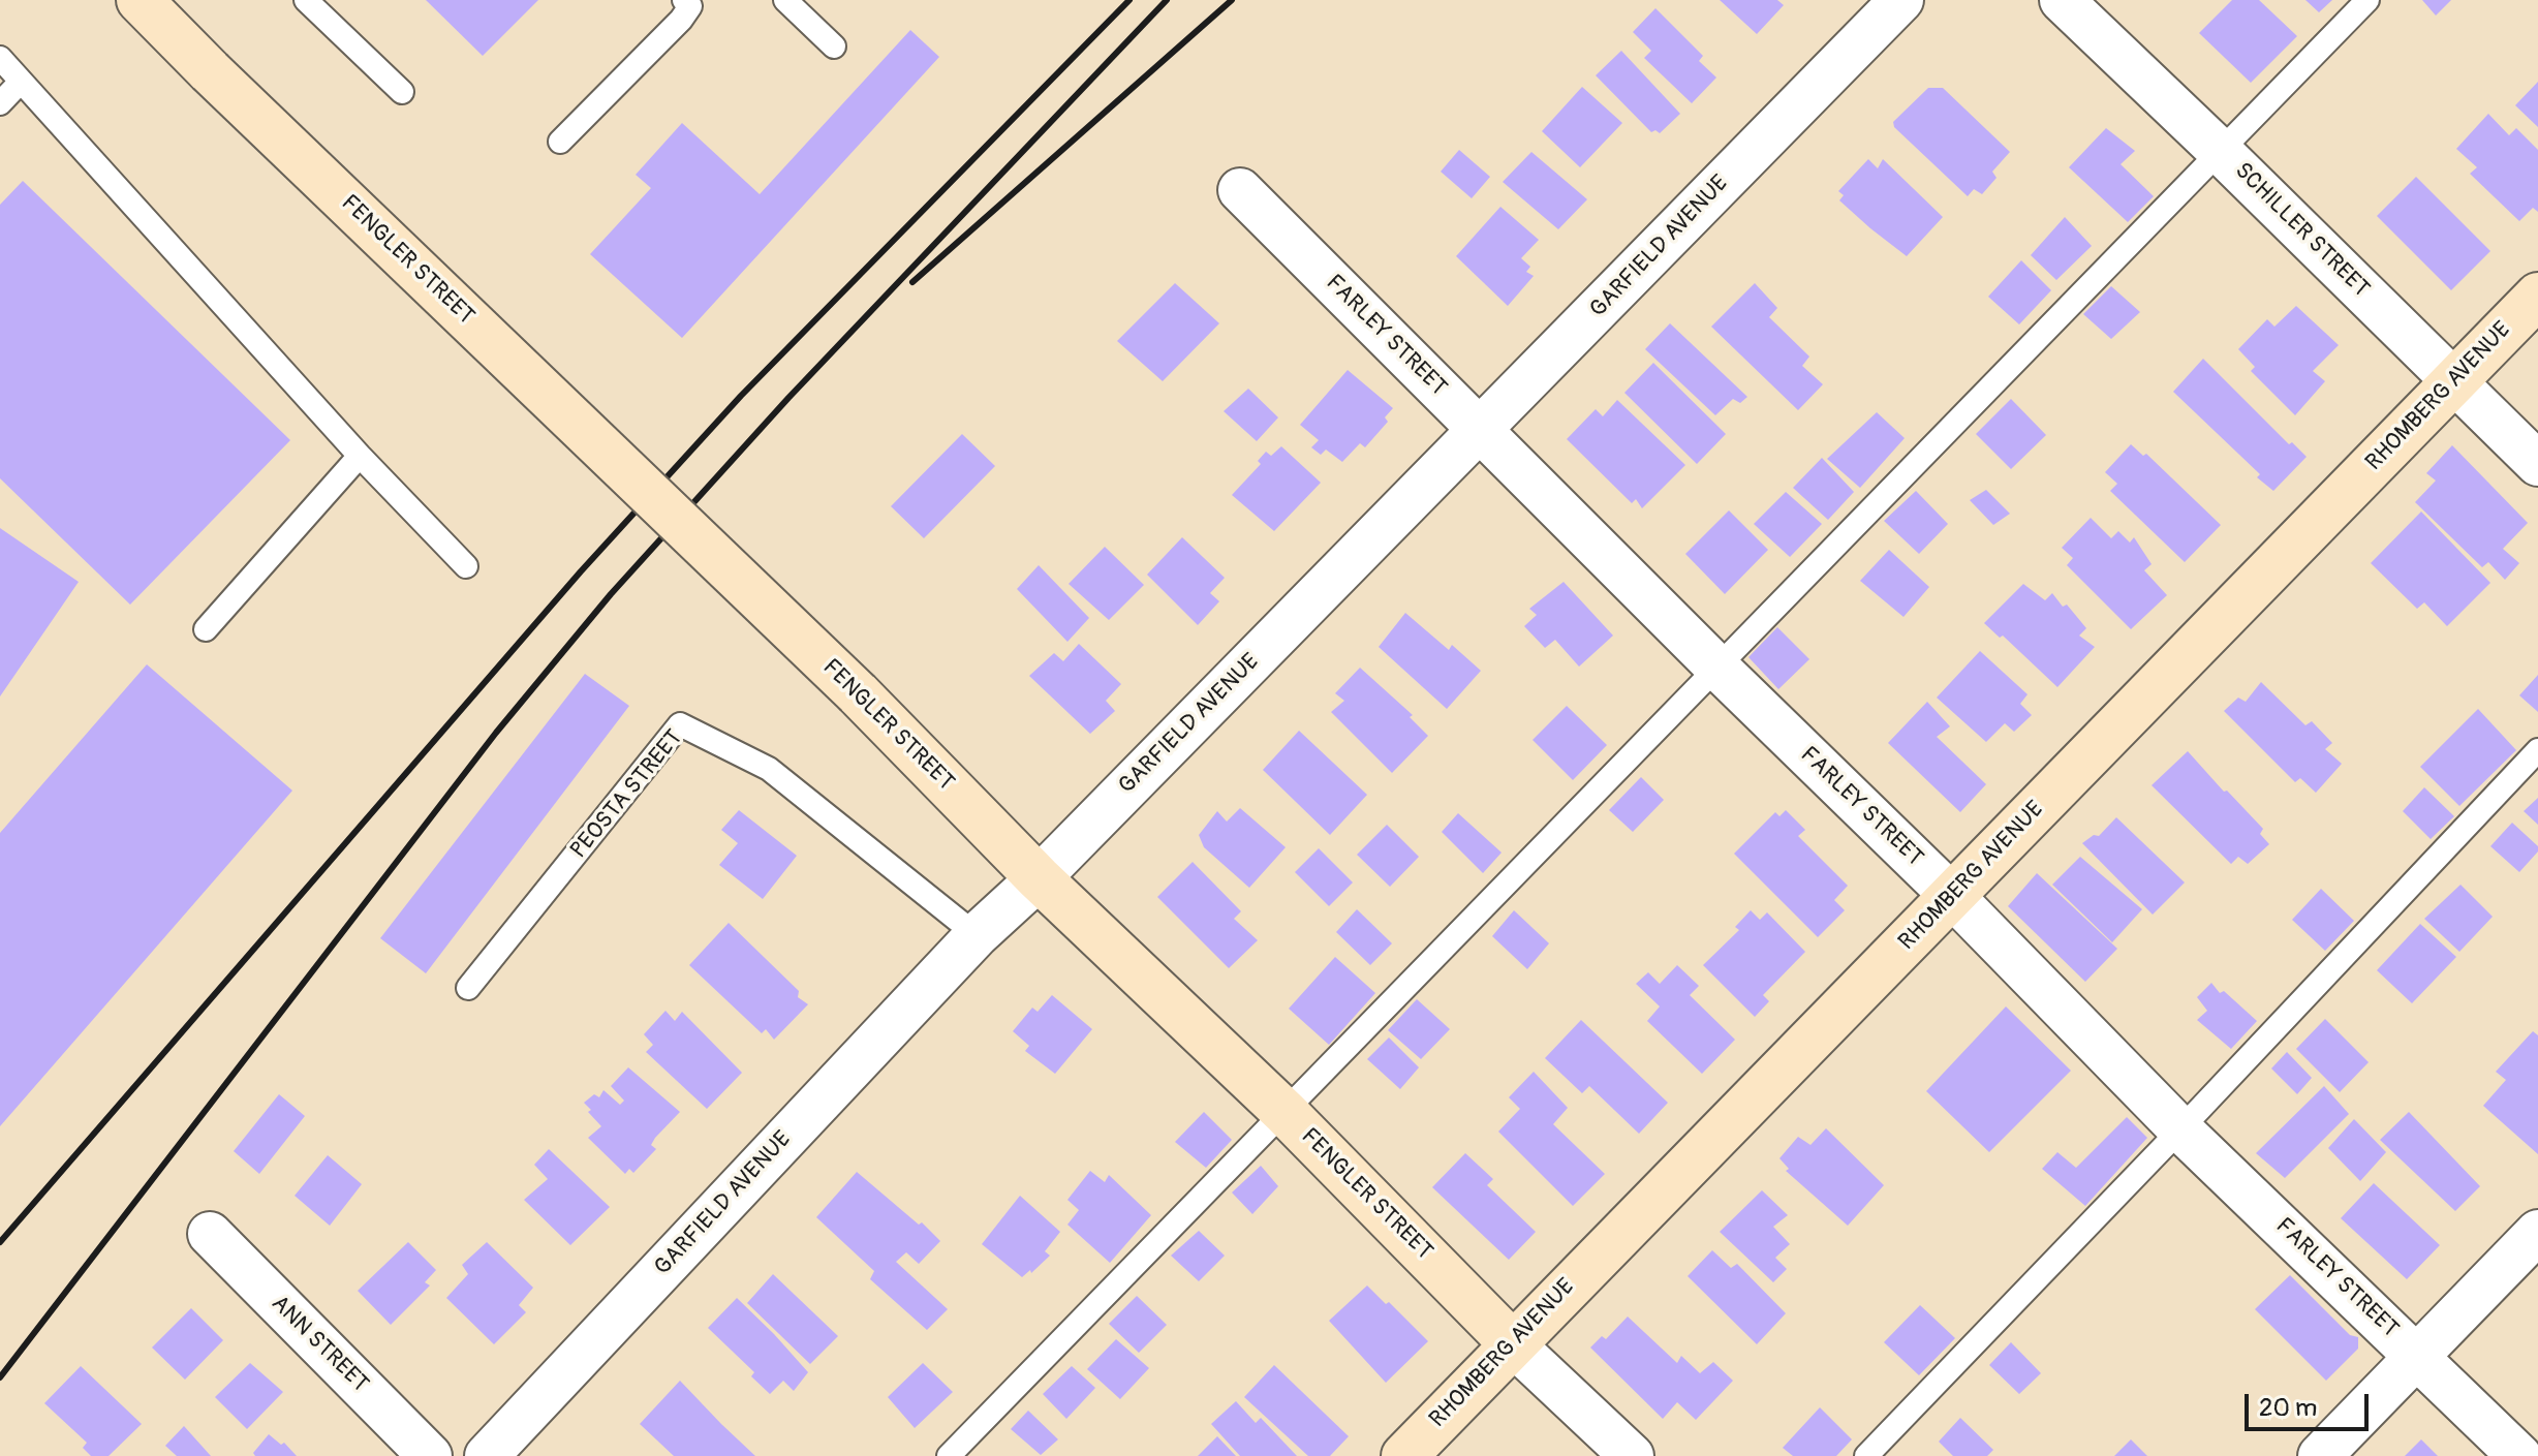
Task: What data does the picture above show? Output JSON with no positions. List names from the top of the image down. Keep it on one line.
{"streets":{"main road":["FENGLER STREET","RHOMBERG AVENUE"],"street":["SCHILLER STREET","GARFIELD AVENUE","FARLEY STREET","ANN STREET"],"lane":["PEOSTA STREET"]},"crossings":[["SCHILLER STREET","RHOMBERG AVENUE"],["GARFIELD AVENUE","FENGLER STREET"],["GARFIELD AVENUE","FARLEY STREET"],["GARFIELD AVENUE","PEOSTA STREET"],["FENGLER STREET","RHOMBERG AVENUE"],["FARLEY STREET","RHOMBERG AVENUE"]],"scale_bar":"20 m"}
